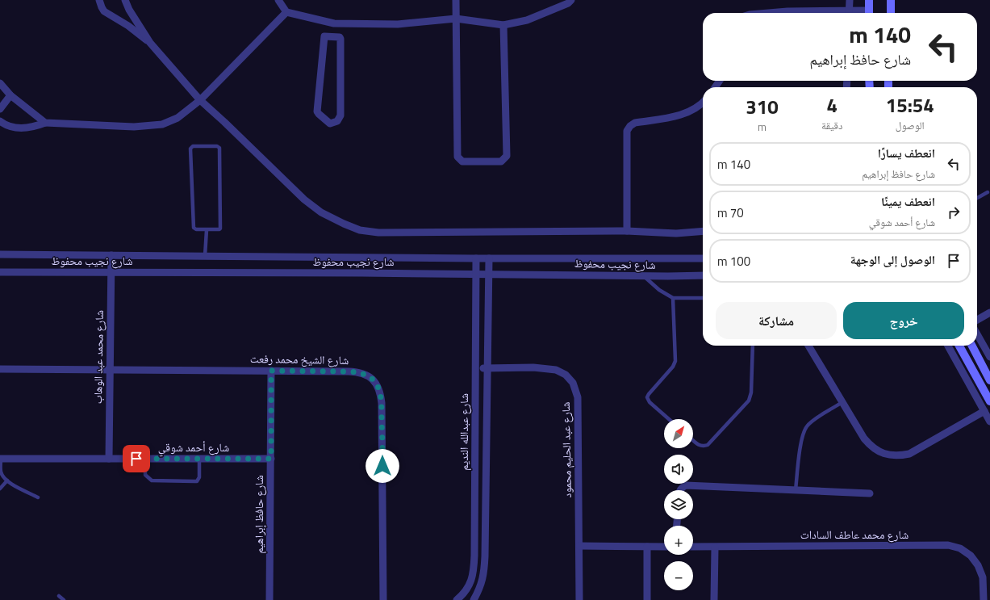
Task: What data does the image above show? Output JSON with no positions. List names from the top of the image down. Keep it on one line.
{"streets":{"street":["شارع نجيب محفوظ","شارع محمد عبد الوهاب","شارع الشيخ محمد رفعت","شارع عبدالله النديم","شارع أحمد شوقي","شارع عبد الحليم محمود","شارع حافظ إبراهيم","شارع محمد عاطف السادات"]},"crossings":[["شارع نجيب محفوظ","شارع محمد عبد الوهاب"],["شارع نجيب محفوظ","شارع عبدالله النديم"],["شارع محمد عبد الوهاب","شارع الشيخ محمد رفعت"],["شارع محمد عبد الوهاب","شارع أحمد شوقي"],["شارع الشيخ محمد رفعت","شارع حافظ إبراهيم"],["شارع عبدالله النديم","شارع عبد الحليم محمود"],["شارع أحمد شوقي","شارع حافظ إبراهيم"]],"north":"top right","page":{"turn":["140 m","شارع حافظ إبراهيم"],"eta":["15:54","الوصول","4","دقيقة","310","m"],"list":[{"name":"انعطف يسارًا","note":"شارع حافظ إبراهيم","value":"140 m"},{"name":"انعطف يمينًا","note":"شارع أحمد شوقي","value":"70 m"},{"name":"الوصول إلى الوجهة","value":"100 m"}],"buttons":["خروج","مشاركة"],"map_buttons":["+","−"]}}
